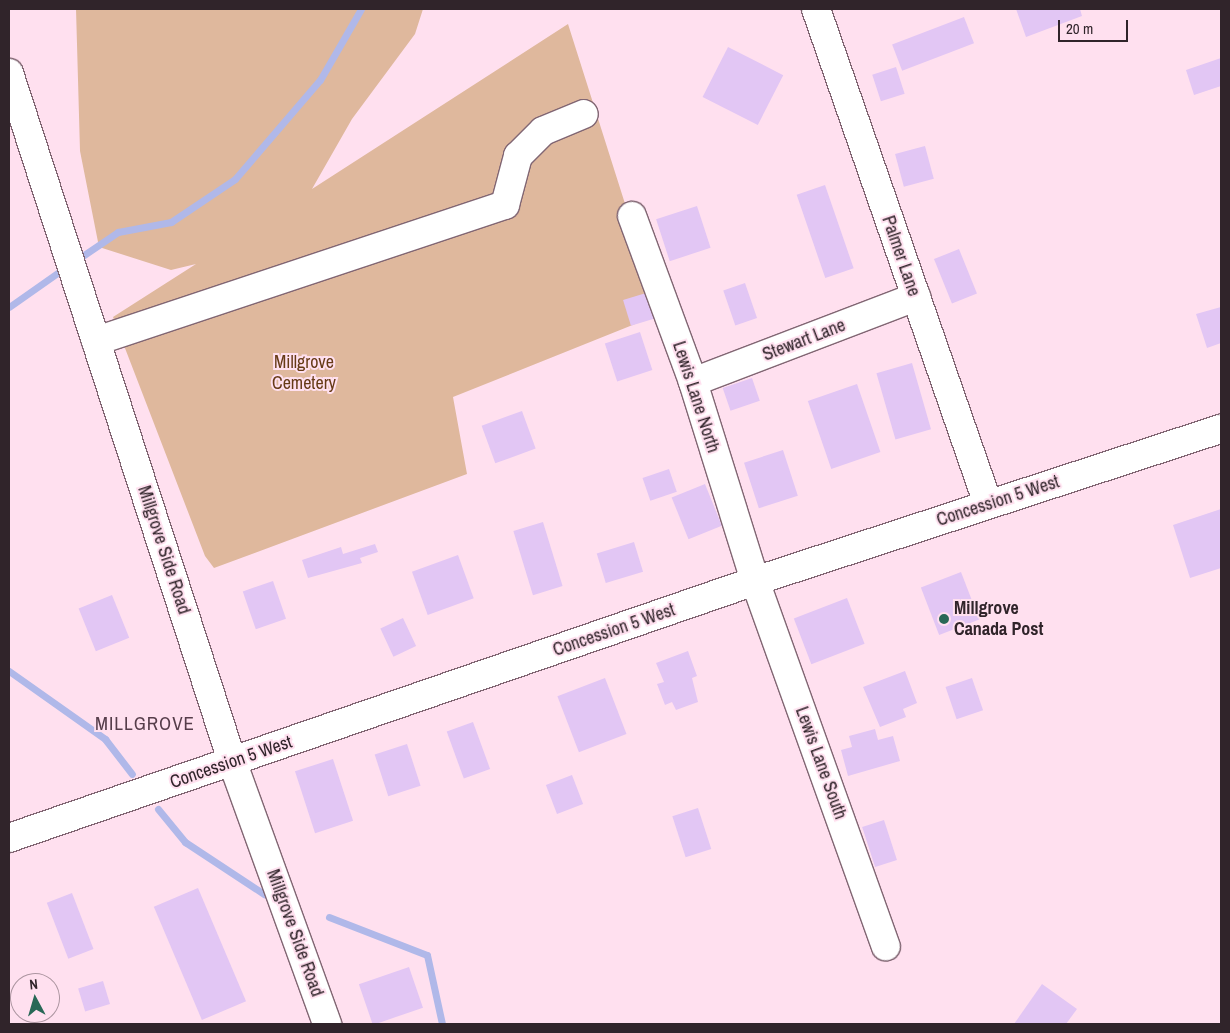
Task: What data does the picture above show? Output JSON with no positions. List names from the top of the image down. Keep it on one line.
{"streets":{"main road":["Palmer Lane","Stewart Lane","Lewis Lane North","Concession 5 West","Millgrove Side Road","Lewis Lane South"]},"crossings":[["Palmer Lane","Stewart Lane"],["Palmer Lane","Concession 5 West"],["Stewart Lane","Lewis Lane North"],["Lewis Lane North","Concession 5 West"],["Lewis Lane North","Lewis Lane South"],["Concession 5 West","Millgrove Side Road"],["Concession 5 West","Lewis Lane South"]],"districts":["MILLGROVE"],"parks":["Millgrove Cemetery"],"places":["Millgrove Canada Post"],"scale_bar":"20 m","north":"top"}
